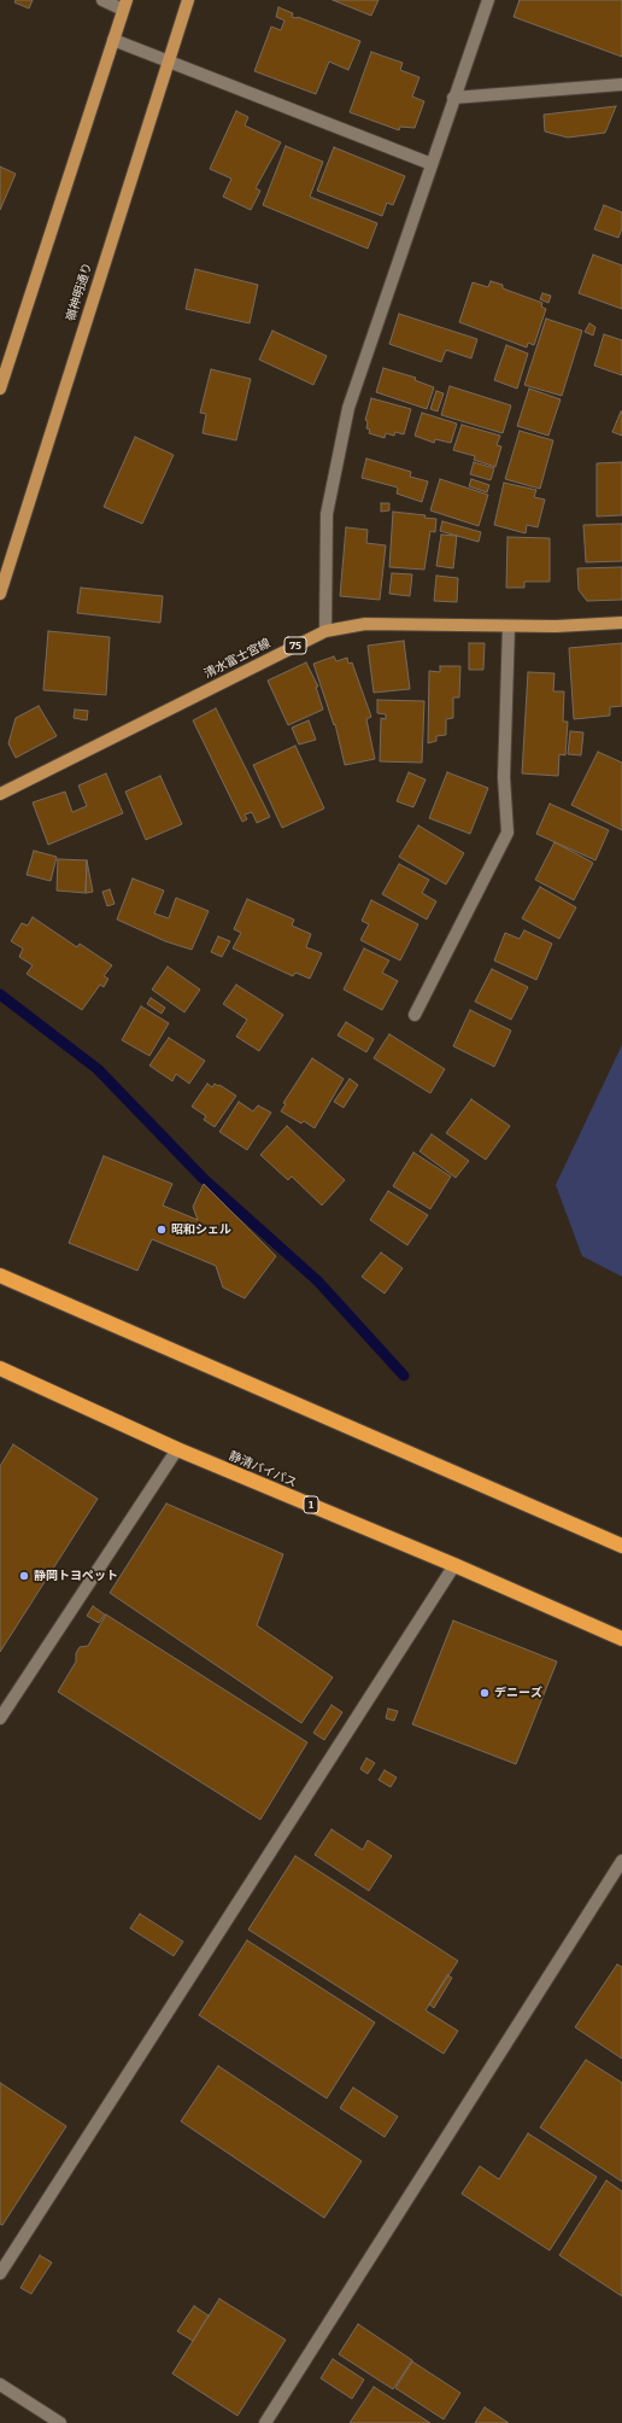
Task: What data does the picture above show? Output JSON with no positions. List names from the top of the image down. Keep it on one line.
{"streets":{"highway":["静清バイパス","1"],"main road":["嶺神明通り","75","清水富士宮線"]},"places":["昭和シェル","静岡トヨペット","デニーズ"]}
